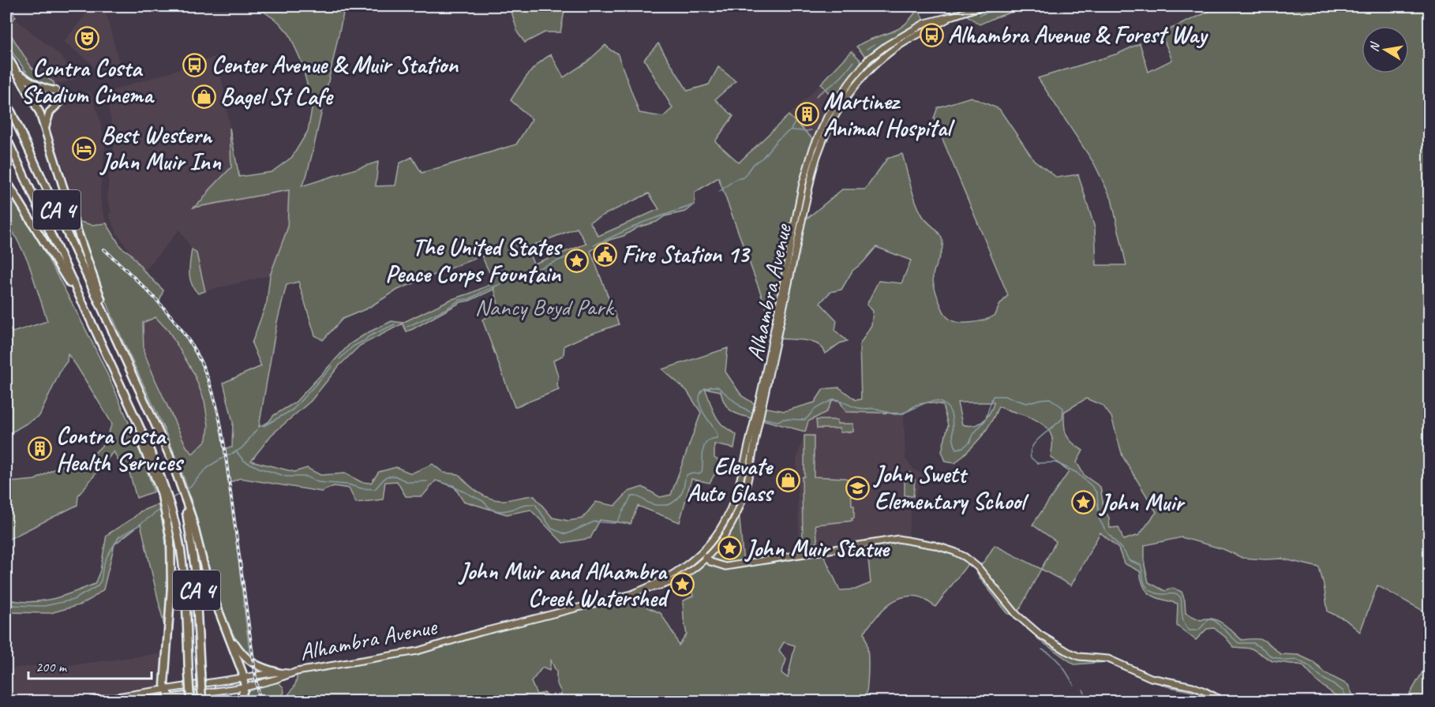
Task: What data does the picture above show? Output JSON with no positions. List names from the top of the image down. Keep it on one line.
{"streets":{"highway":["CA 4"],"main road":["Alhambra Avenue"]},"parks":["Nancy Boyd Park"],"places":{"bus stop":["Alhambra Avenue & Forest Way","Center Avenue & Muir Station"],"theatre":["Contra Costa Stadium Cinema"],"shop":["Bagel St Cafe","Elevate Auto Glass"],"building":["Martinez Animal Hospital","Contra Costa Health Services"],"hotel":["Best Western John Muir Inn"],"public building":["Fire Station 13"],"place":["The United States Peace Corps Fountain","John Muir","John Muir Statue","John Muir and Alhambra Creek Watershed"],"school or university":["John Swett Elementary School"]},"scale_bar":"200 m","north":"left"}
